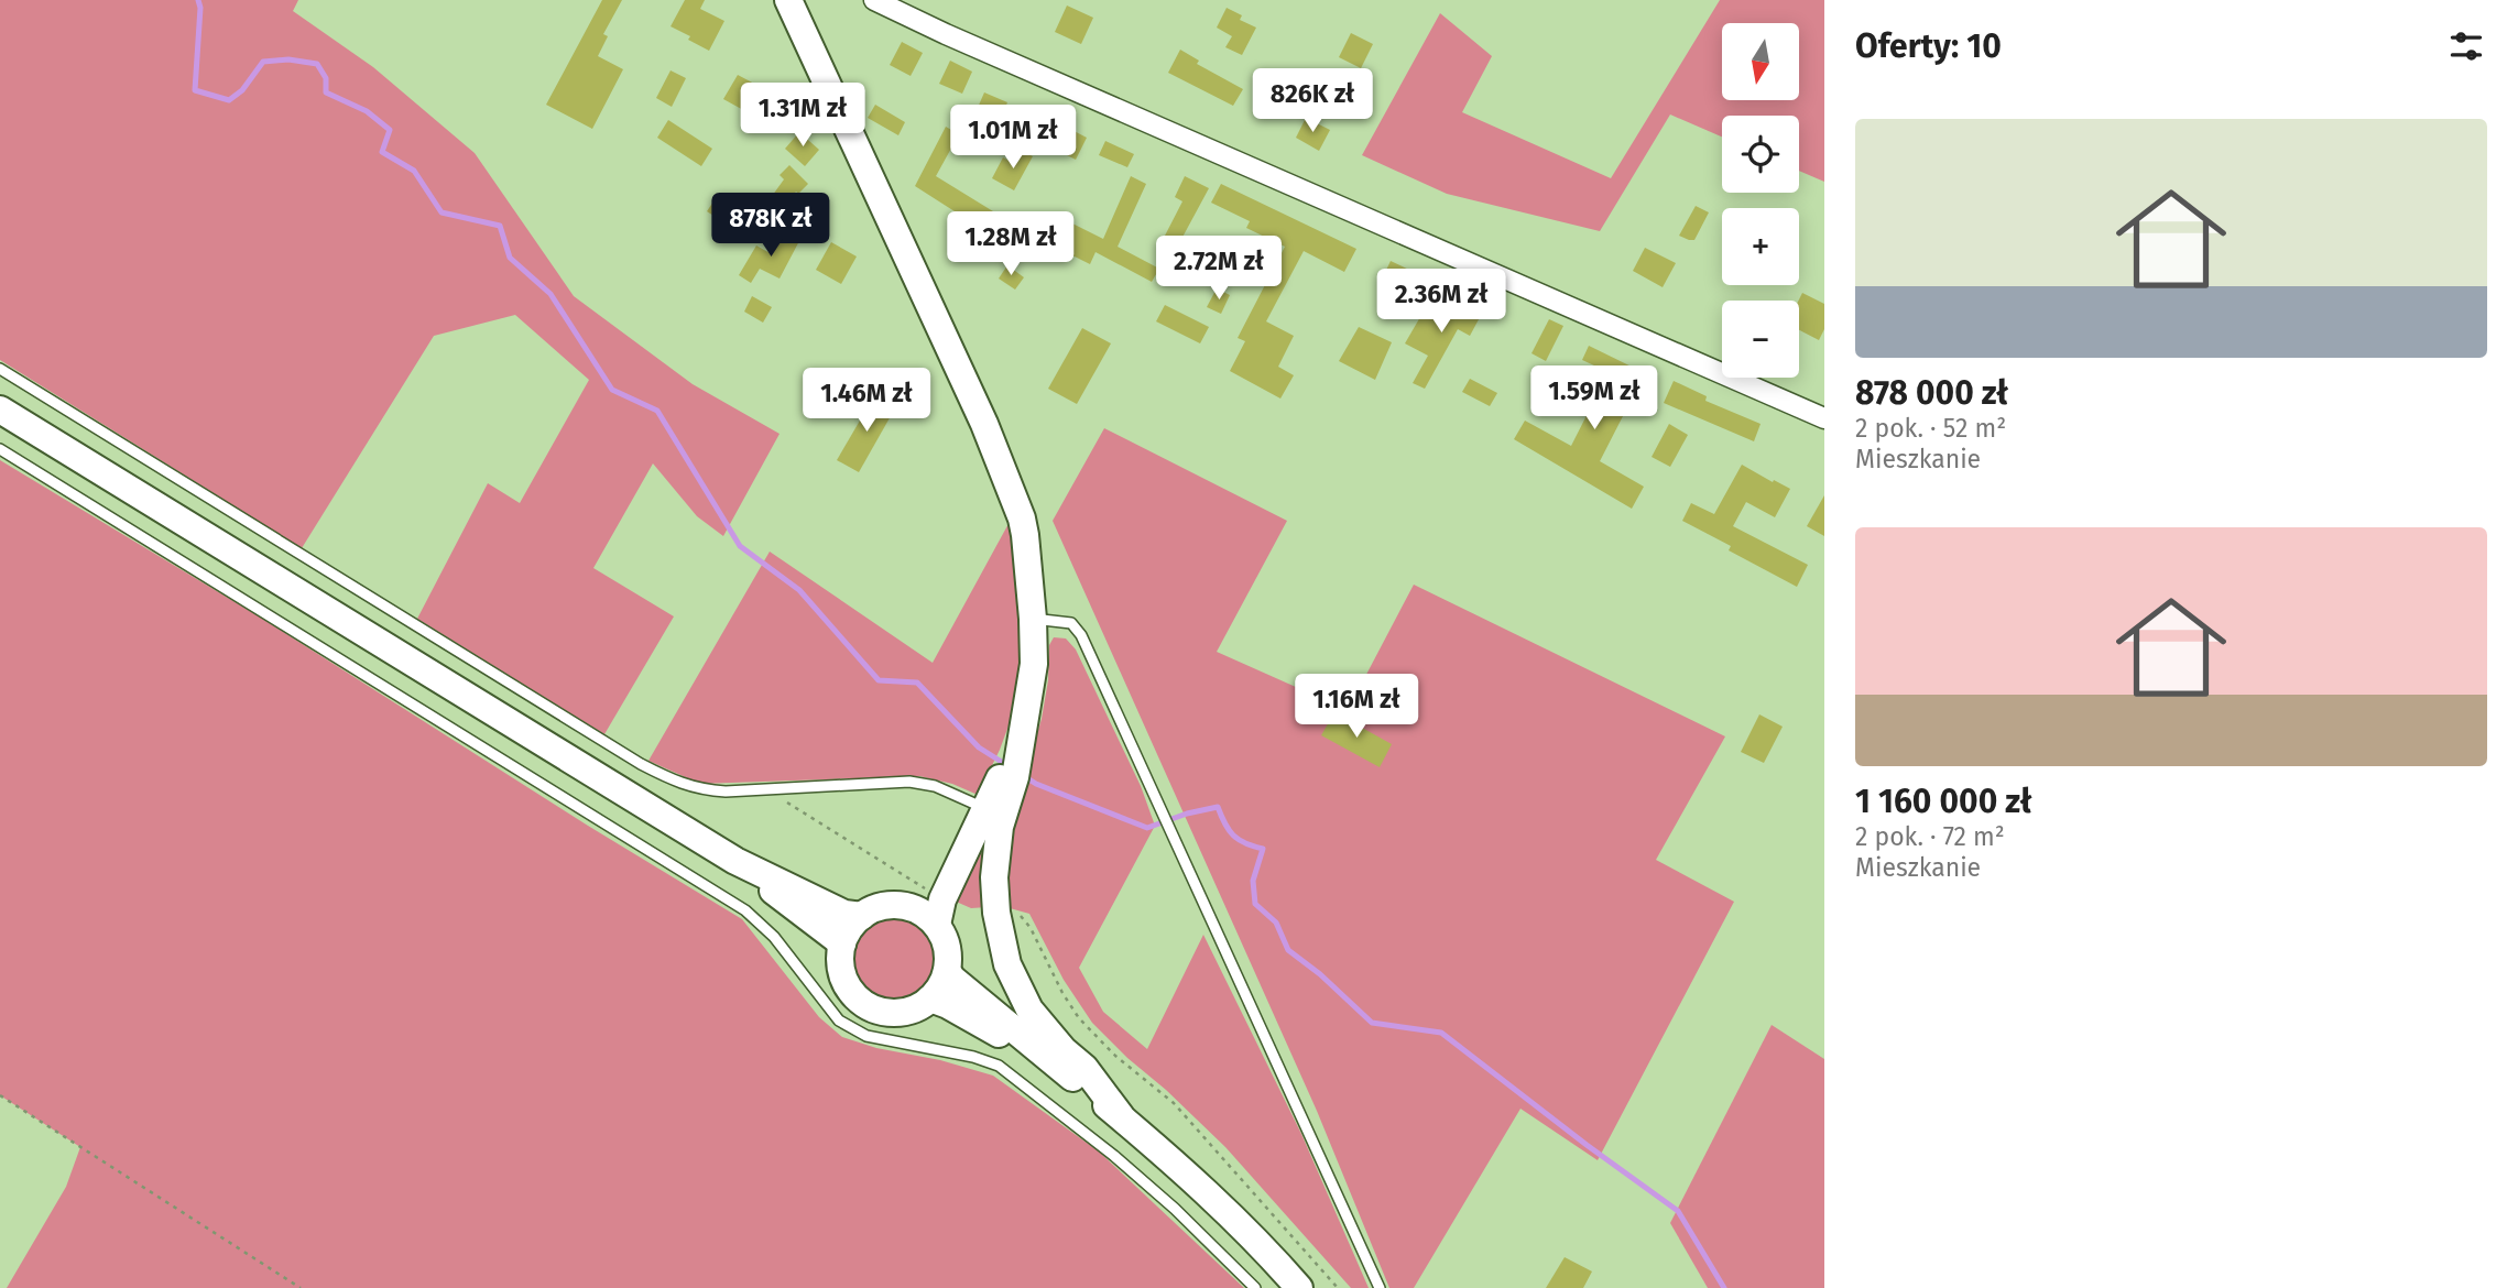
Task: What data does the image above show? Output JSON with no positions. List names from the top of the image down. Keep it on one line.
{"north":"bottom","page":{"heading":"Oferty: 10","map_buttons":["+","−"],"price":["826K zł","1.31M zł","1.01M zł","878K zł","1.28M zł","2.72M zł","2.36M zł","1.59M zł","1.46M zł","1.16M zł"],"list":[{"name":"878 000 zł","note":"2 pok. · 52 m² · Mieszkanie"},{"name":"1 160 000 zł","note":"2 pok. · 72 m² · Mieszkanie"}]}}
